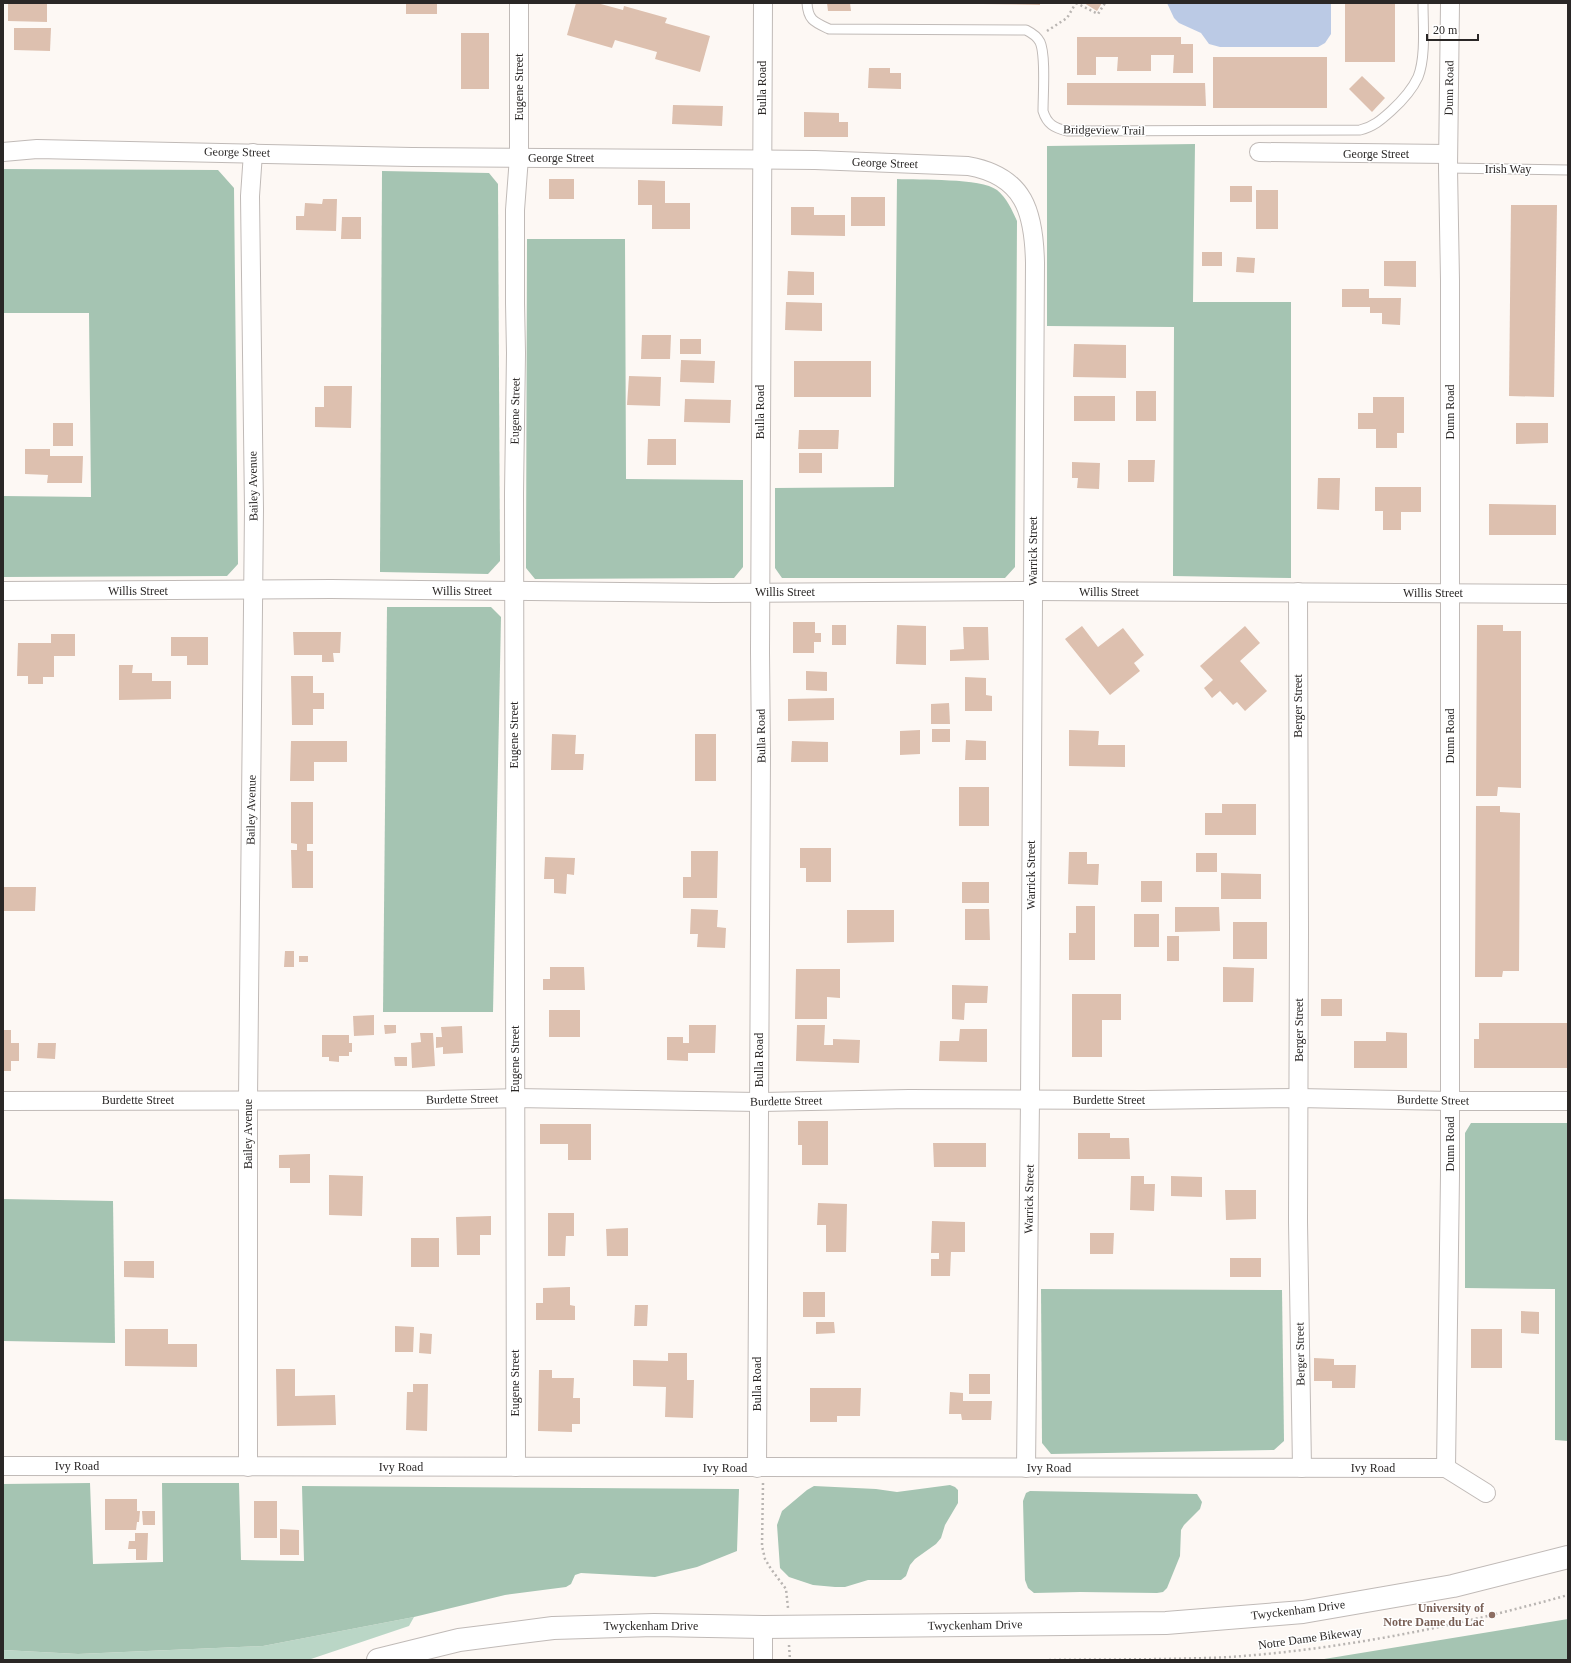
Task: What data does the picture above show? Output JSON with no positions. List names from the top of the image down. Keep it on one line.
{"streets":{"street":["Eugene Street","Bulla Road","Dunn Road","George Street","Bailey Avenue","Warrick Street","Willis Street","Berger Street","Burdette Street","Ivy Road","Twyckenham Drive"],"lane":["Bridgeview Trail","Irish Way"],"path":["Notre Dame Bikeway"]},"crossings":[["Eugene Street","George Street"],["Eugene Street","Willis Street"],["Eugene Street","Burdette Street"],["Eugene Street","Ivy Road"],["Bulla Road","George Street"],["Bulla Road","Willis Street"],["Bulla Road","Burdette Street"],["Bulla Road","Ivy Road"],["Dunn Road","George Street"],["Dunn Road","Irish Way"],["Dunn Road","Willis Street"],["Dunn Road","Burdette Street"],["Dunn Road","Ivy Road"],["George Street","Irish Way"],["George Street","Bailey Avenue"],["George Street","Warrick Street"],["Bailey Avenue","Willis Street"],["Bailey Avenue","Burdette Street"],["Bailey Avenue","Ivy Road"],["Warrick Street","Willis Street"],["Warrick Street","Burdette Street"],["Warrick Street","Ivy Road"],["Willis Street","Berger Street"],["Berger Street","Burdette Street"],["Berger Street","Ivy Road"]],"places":["University of Notre Dame du Lac"],"scale_bar":"20 m"}
